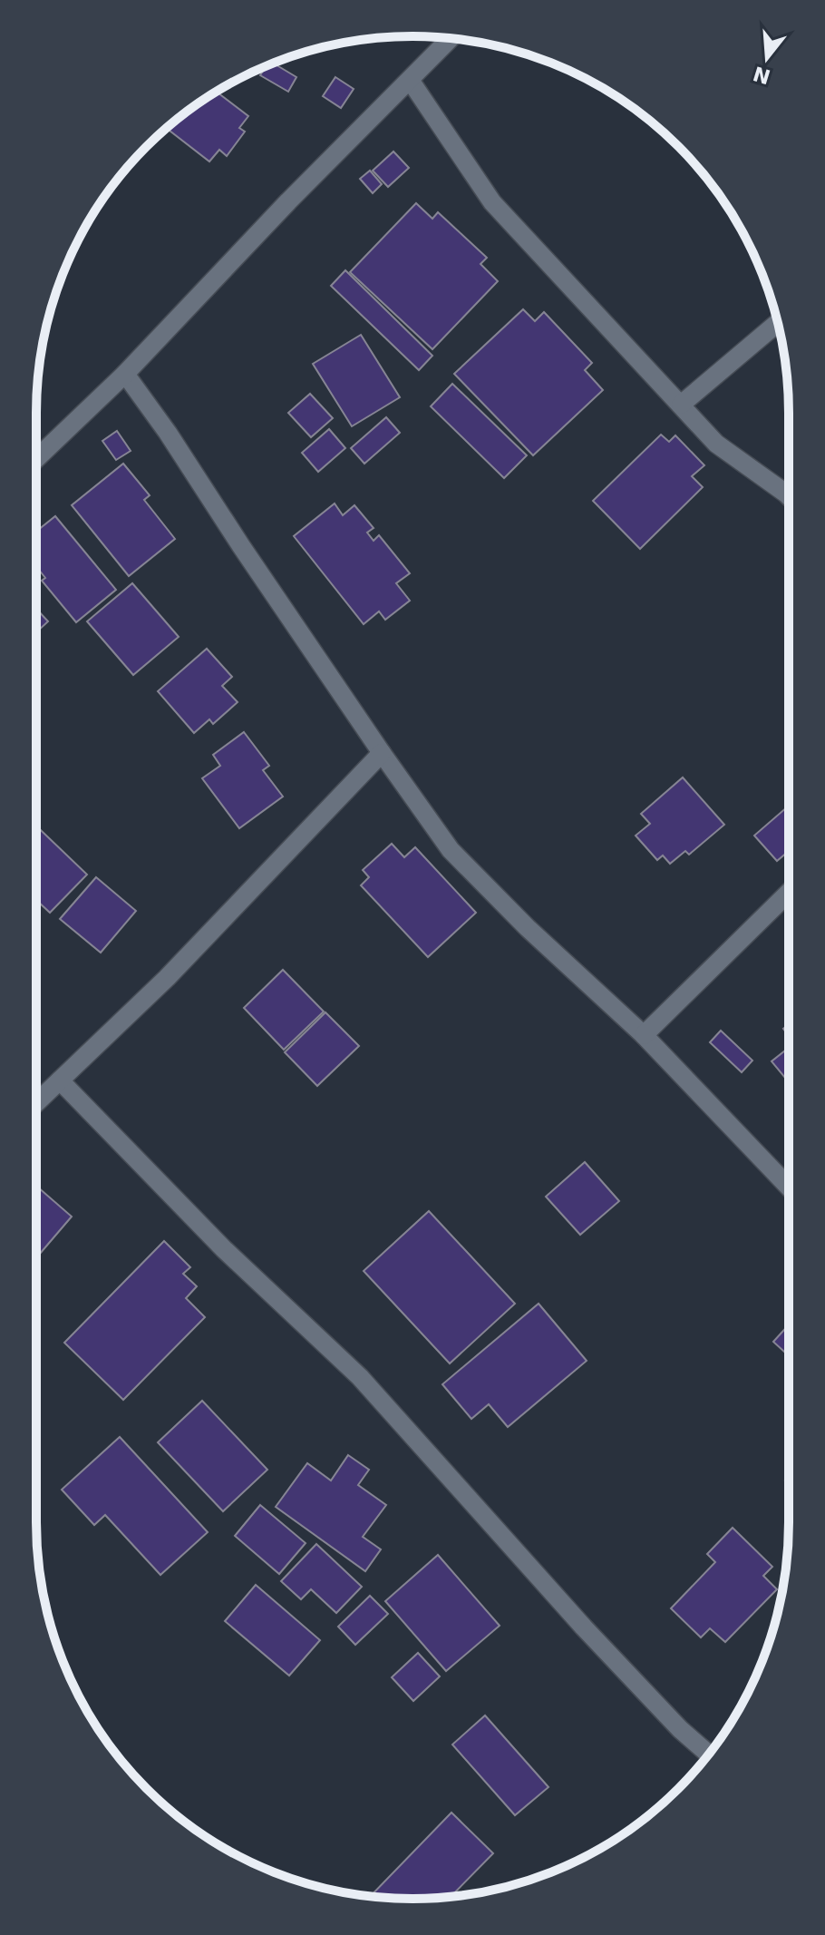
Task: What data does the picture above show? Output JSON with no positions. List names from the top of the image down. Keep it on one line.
{"north":"bottom"}
